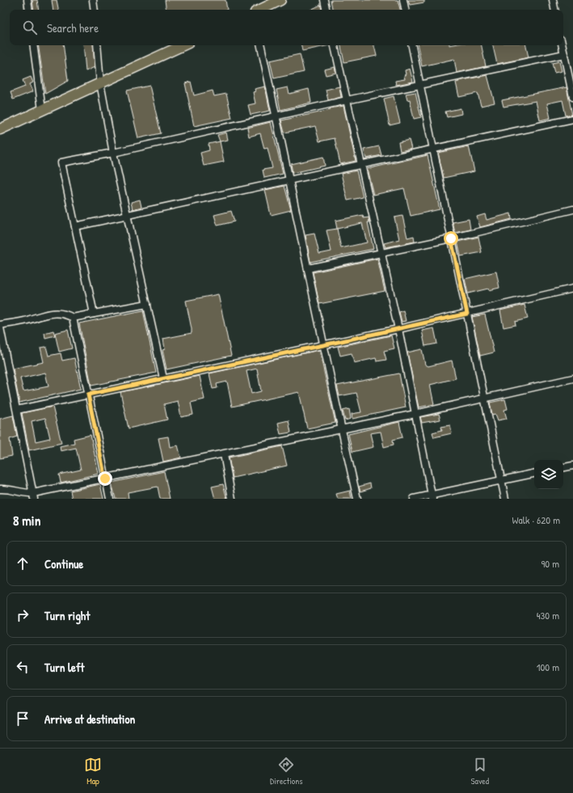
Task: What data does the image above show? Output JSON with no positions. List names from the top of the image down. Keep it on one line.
{"page":{"search":"Search here","heading":["8 min","Walk · 620 m"],"list":[["Continue","90 m"],["Turn right","430 m"],["Turn left","100 m"],"Arrive at destination"],"nav":["Map","Directions","Saved"]}}
